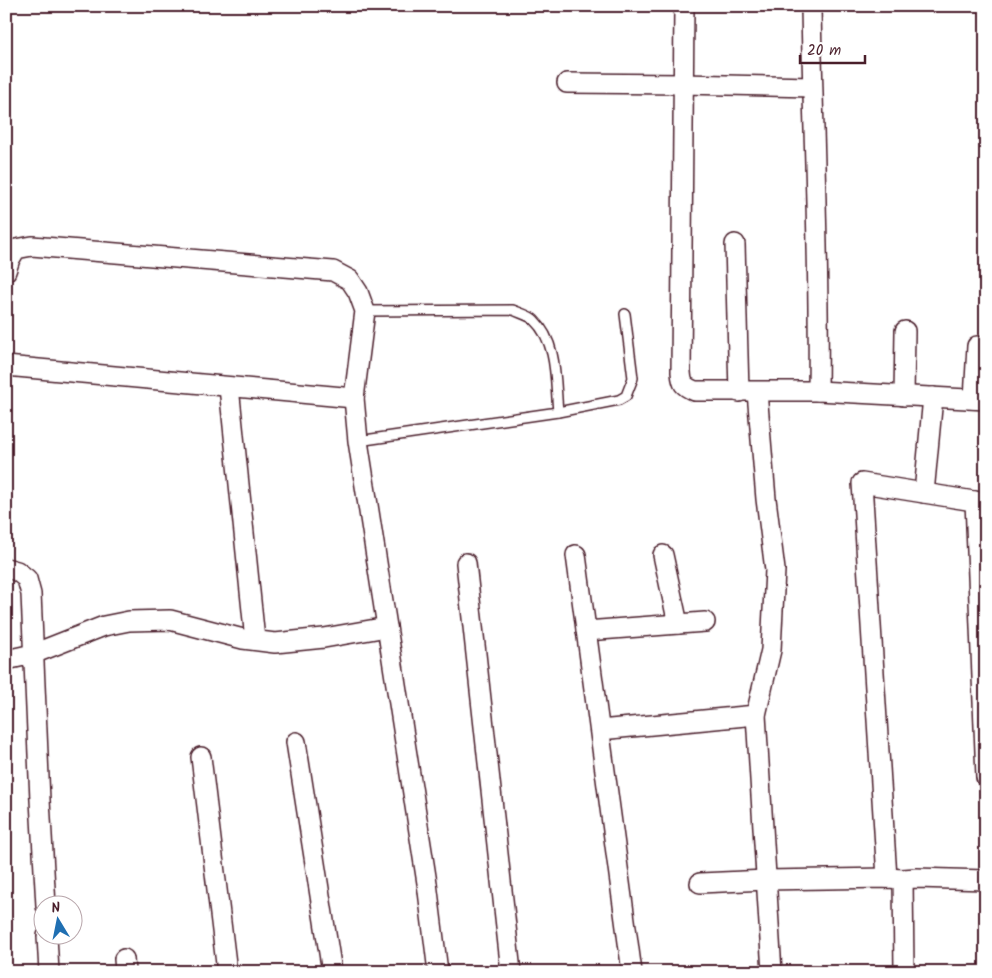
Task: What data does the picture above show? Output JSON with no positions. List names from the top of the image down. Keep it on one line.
{"scale_bar":"20 m","north":"top"}
